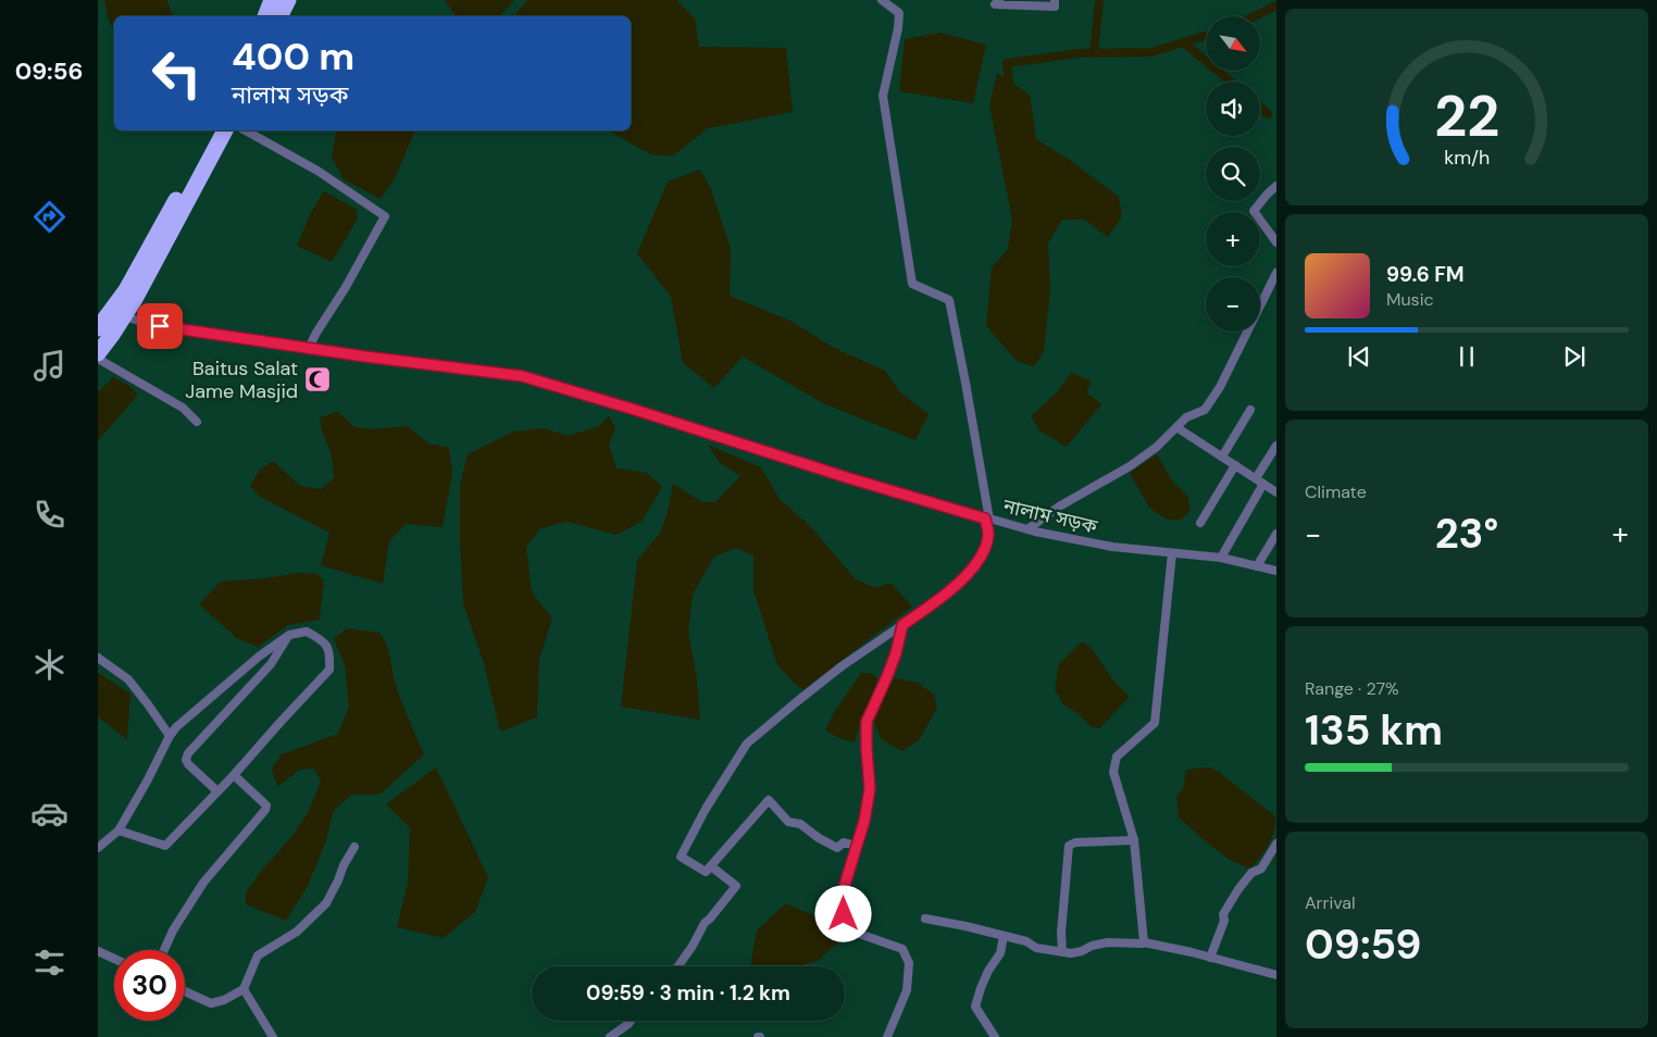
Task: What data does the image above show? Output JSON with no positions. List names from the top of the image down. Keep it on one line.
{"streets":{"street":["নালাম সড়ক"]},"places":{"mosque":["Baitus Salat Jame Masjid"]},"north":"bottom right","page":{"tabs":"09:56","map_buttons":["+","−"],"turn":["400 m","নালাম সড়ক"],"song":["99.6 FM","Music"],"tile":["Climate",["Range · 27%","135 km"],["Arrival","09:59"]],"heat":["−","23°","+"],"limit":"30","trip":"09:59 · 3 min · 1.2 km","gauge":["22","km/h"]}}
